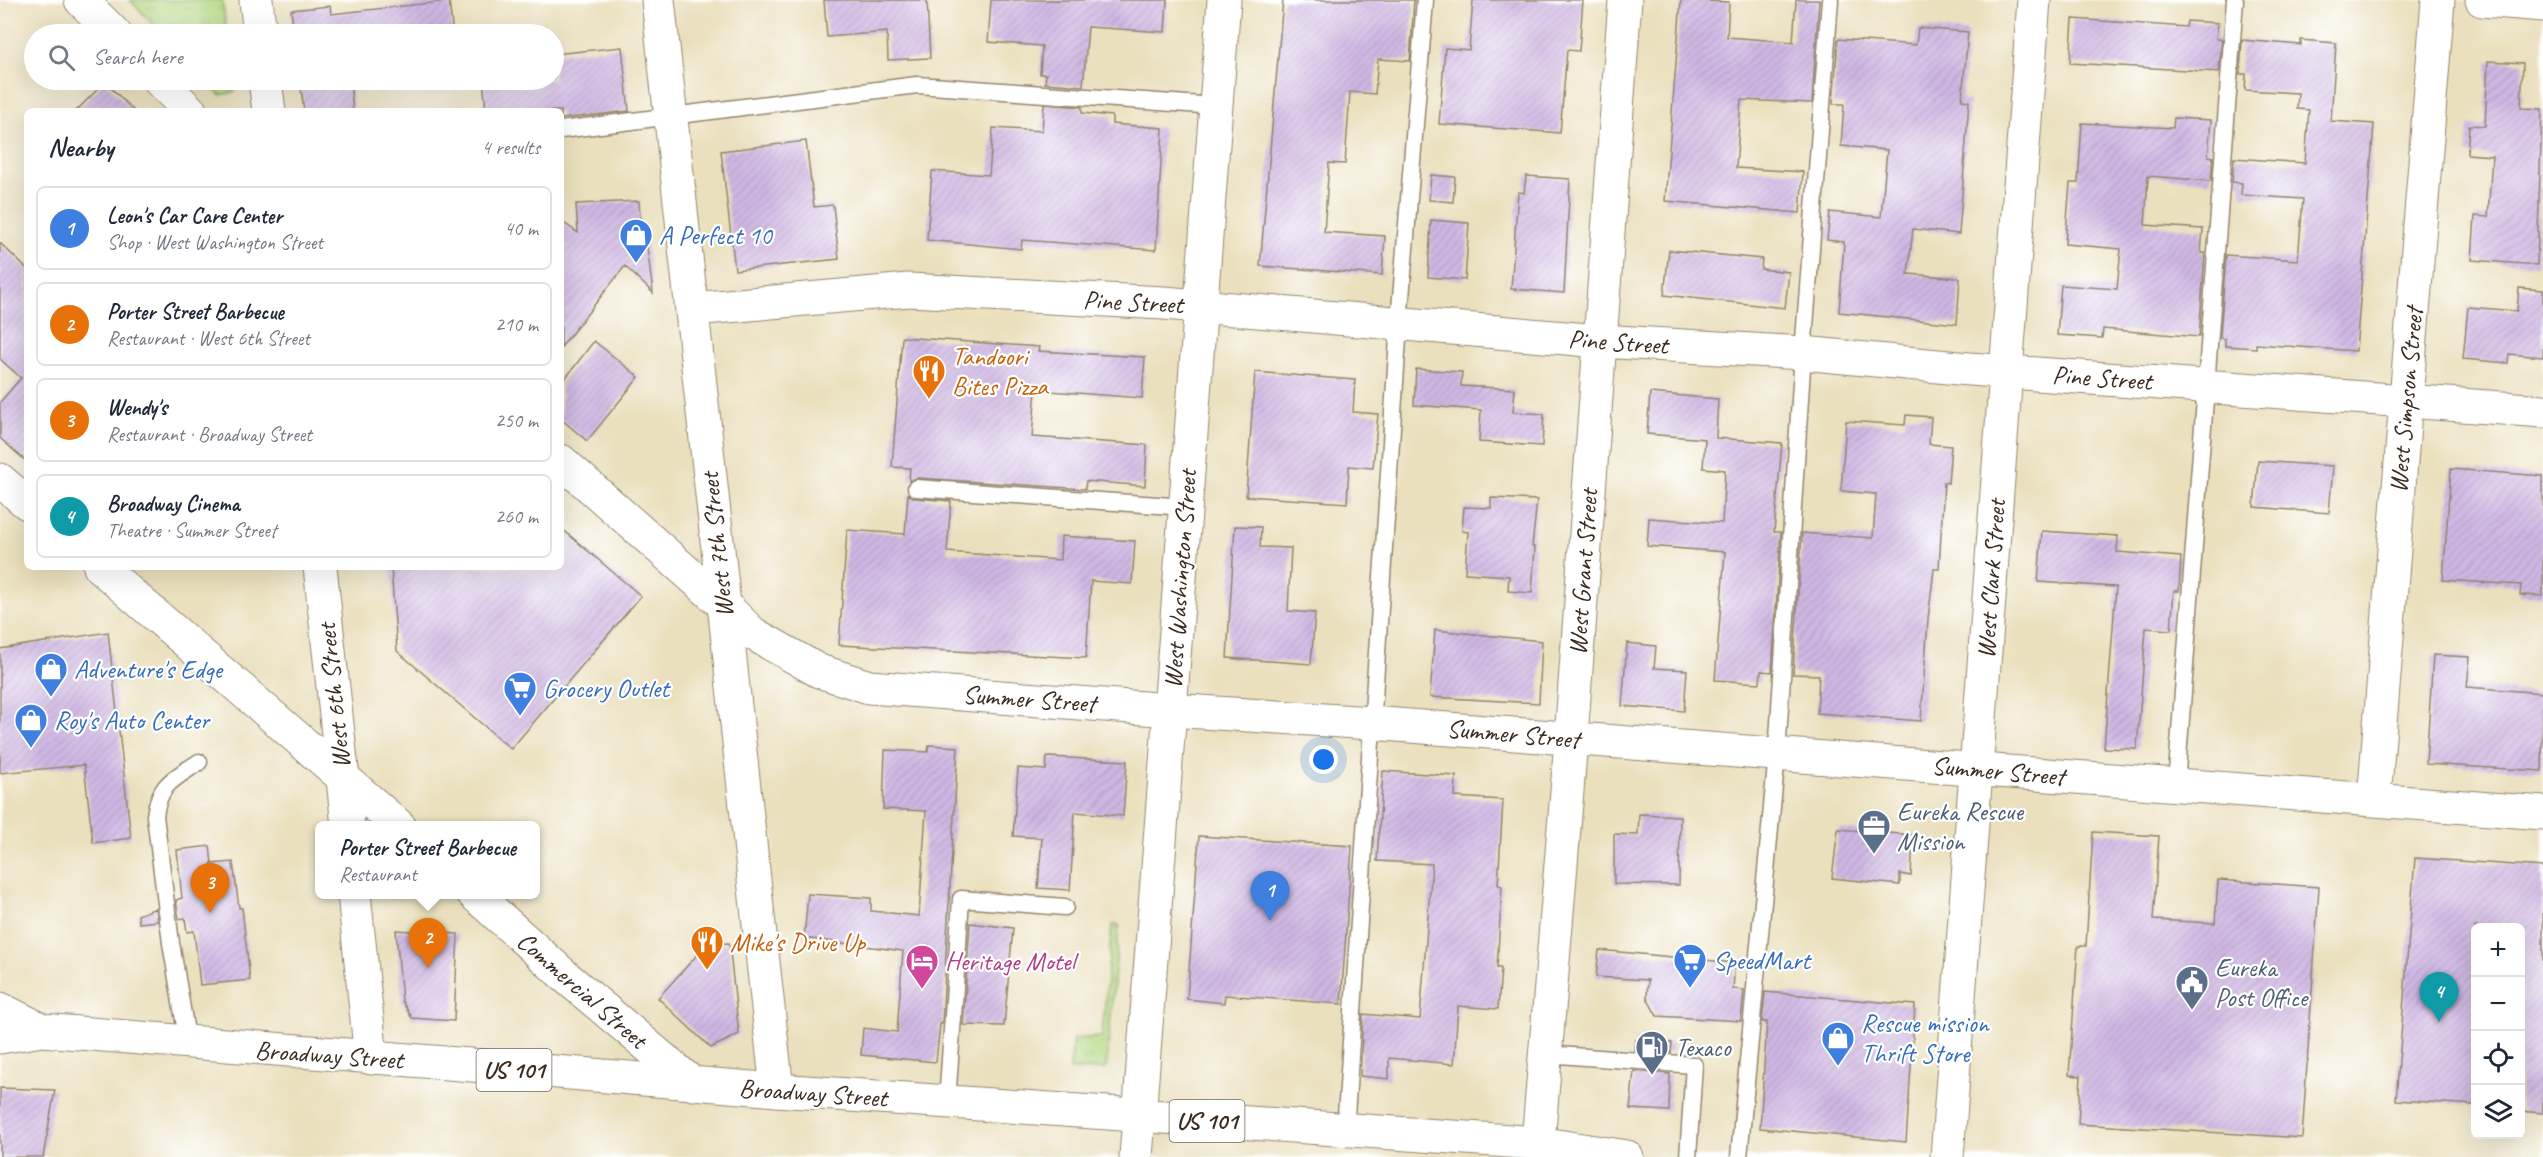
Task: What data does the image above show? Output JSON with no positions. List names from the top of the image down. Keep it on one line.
{"streets":{"main road":["Pine Street","West Simpson Street","West 7th Street","West Grant Street","West Washington Street","West Clark Street","West 6th Street","Summer Street","Commercial Street","Broadway Street","US 101"]},"crossings":[["Pine Street","West Simpson Street"],["Pine Street","West 7th Street"],["Pine Street","West Grant Street"],["Pine Street","West Washington Street"],["Pine Street","West Clark Street"],["West Simpson Street","Summer Street"],["West 7th Street","Summer Street"],["West 7th Street","Broadway Street"],["West Grant Street","Summer Street"],["West Grant Street","Broadway Street"],["West Washington Street","Summer Street"],["West Washington Street","Broadway Street"],["West Clark Street","Summer Street"],["Commercial Street","Broadway Street"],["Broadway Street","US 101"]],"places":{"shop":["A Perfect 10","Adventure's Edge","Roy's Auto Center","Rescue mission Thrift Store"],"restaurant":["Tandoori Bites Pizza","Mike's Drive Up"],"supermarket":["Grocery Outlet","SpeedMart"],"office":["Eureka Rescue Mission"],"hotel":["Heritage Motel"],"public building":["Eureka Post Office"],"fuel station":["Texaco"]},"page":{"search":"Search here","heading":["Nearby","4 results"],"list":[{"mark":"1","name":"Leon's Car Care Center","note":"Shop · West Washington Street","value":"40 m"},{"mark":"2","name":"Porter Street Barbecue","note":"Restaurant · West 6th Street","value":"210 m"},{"mark":"3","name":"Wendy's","note":"Restaurant · Broadway Street","value":"250 m"},{"mark":"4","name":"Broadway Cinema","note":"Theatre · Summer Street","value":"260 m"}],"popup":["Porter Street Barbecue","Restaurant"],"pins":["3","1","2","4"],"map_buttons":["+","−"]}}
